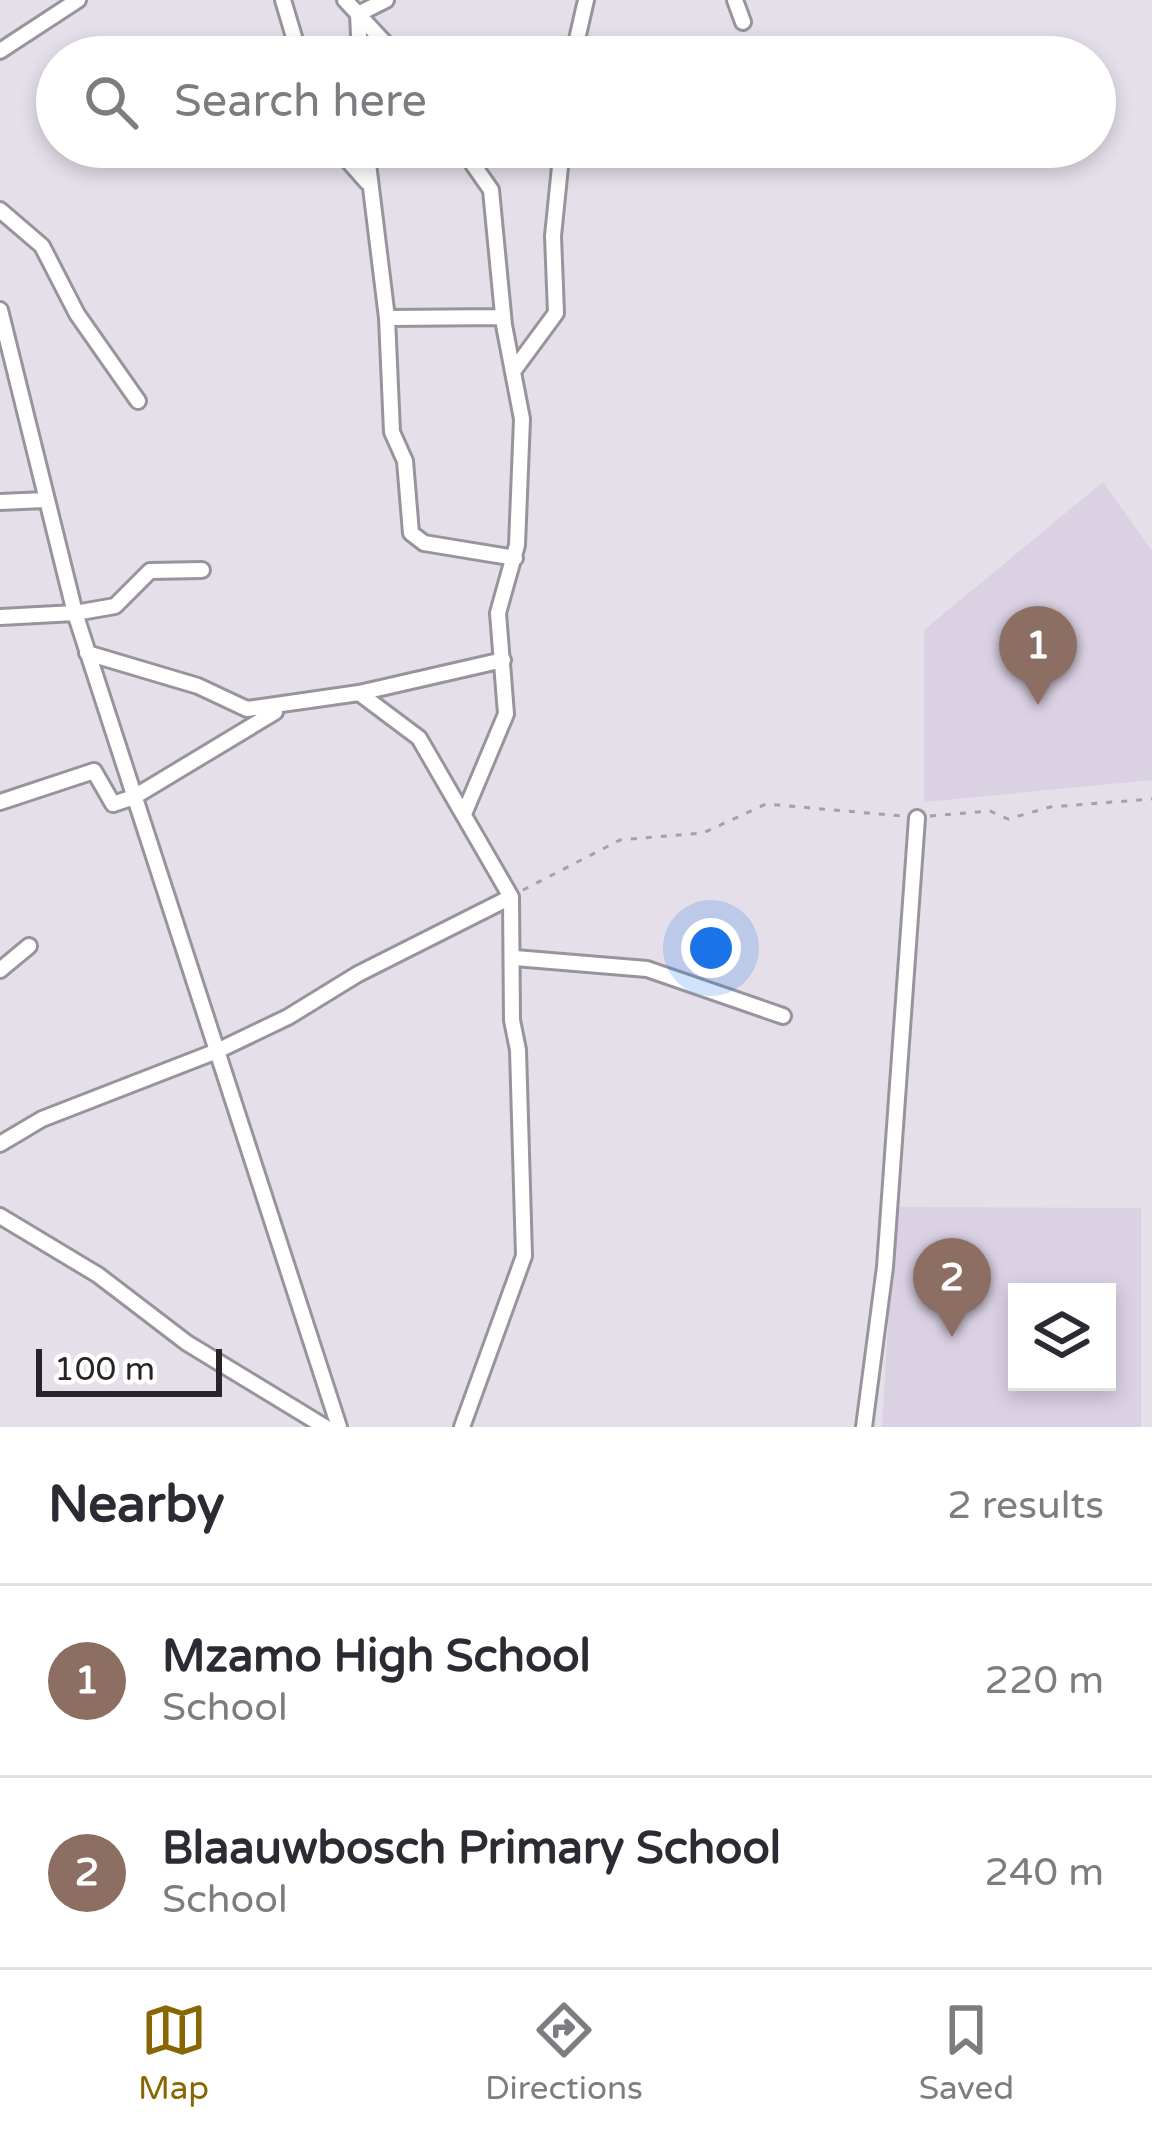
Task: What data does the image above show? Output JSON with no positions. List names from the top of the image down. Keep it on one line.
{"scale_bar":"100 m","page":{"search":"Search here","pins":["1","2"],"scale":"100 m","heading":["Nearby","2 results"],"list":[{"mark":"1","name":"Mzamo High School","note":"School","value":"220 m"},{"mark":"2","name":"Blaauwbosch Primary School","note":"School","value":"240 m"}],"nav":["Map","Directions","Saved"]}}
